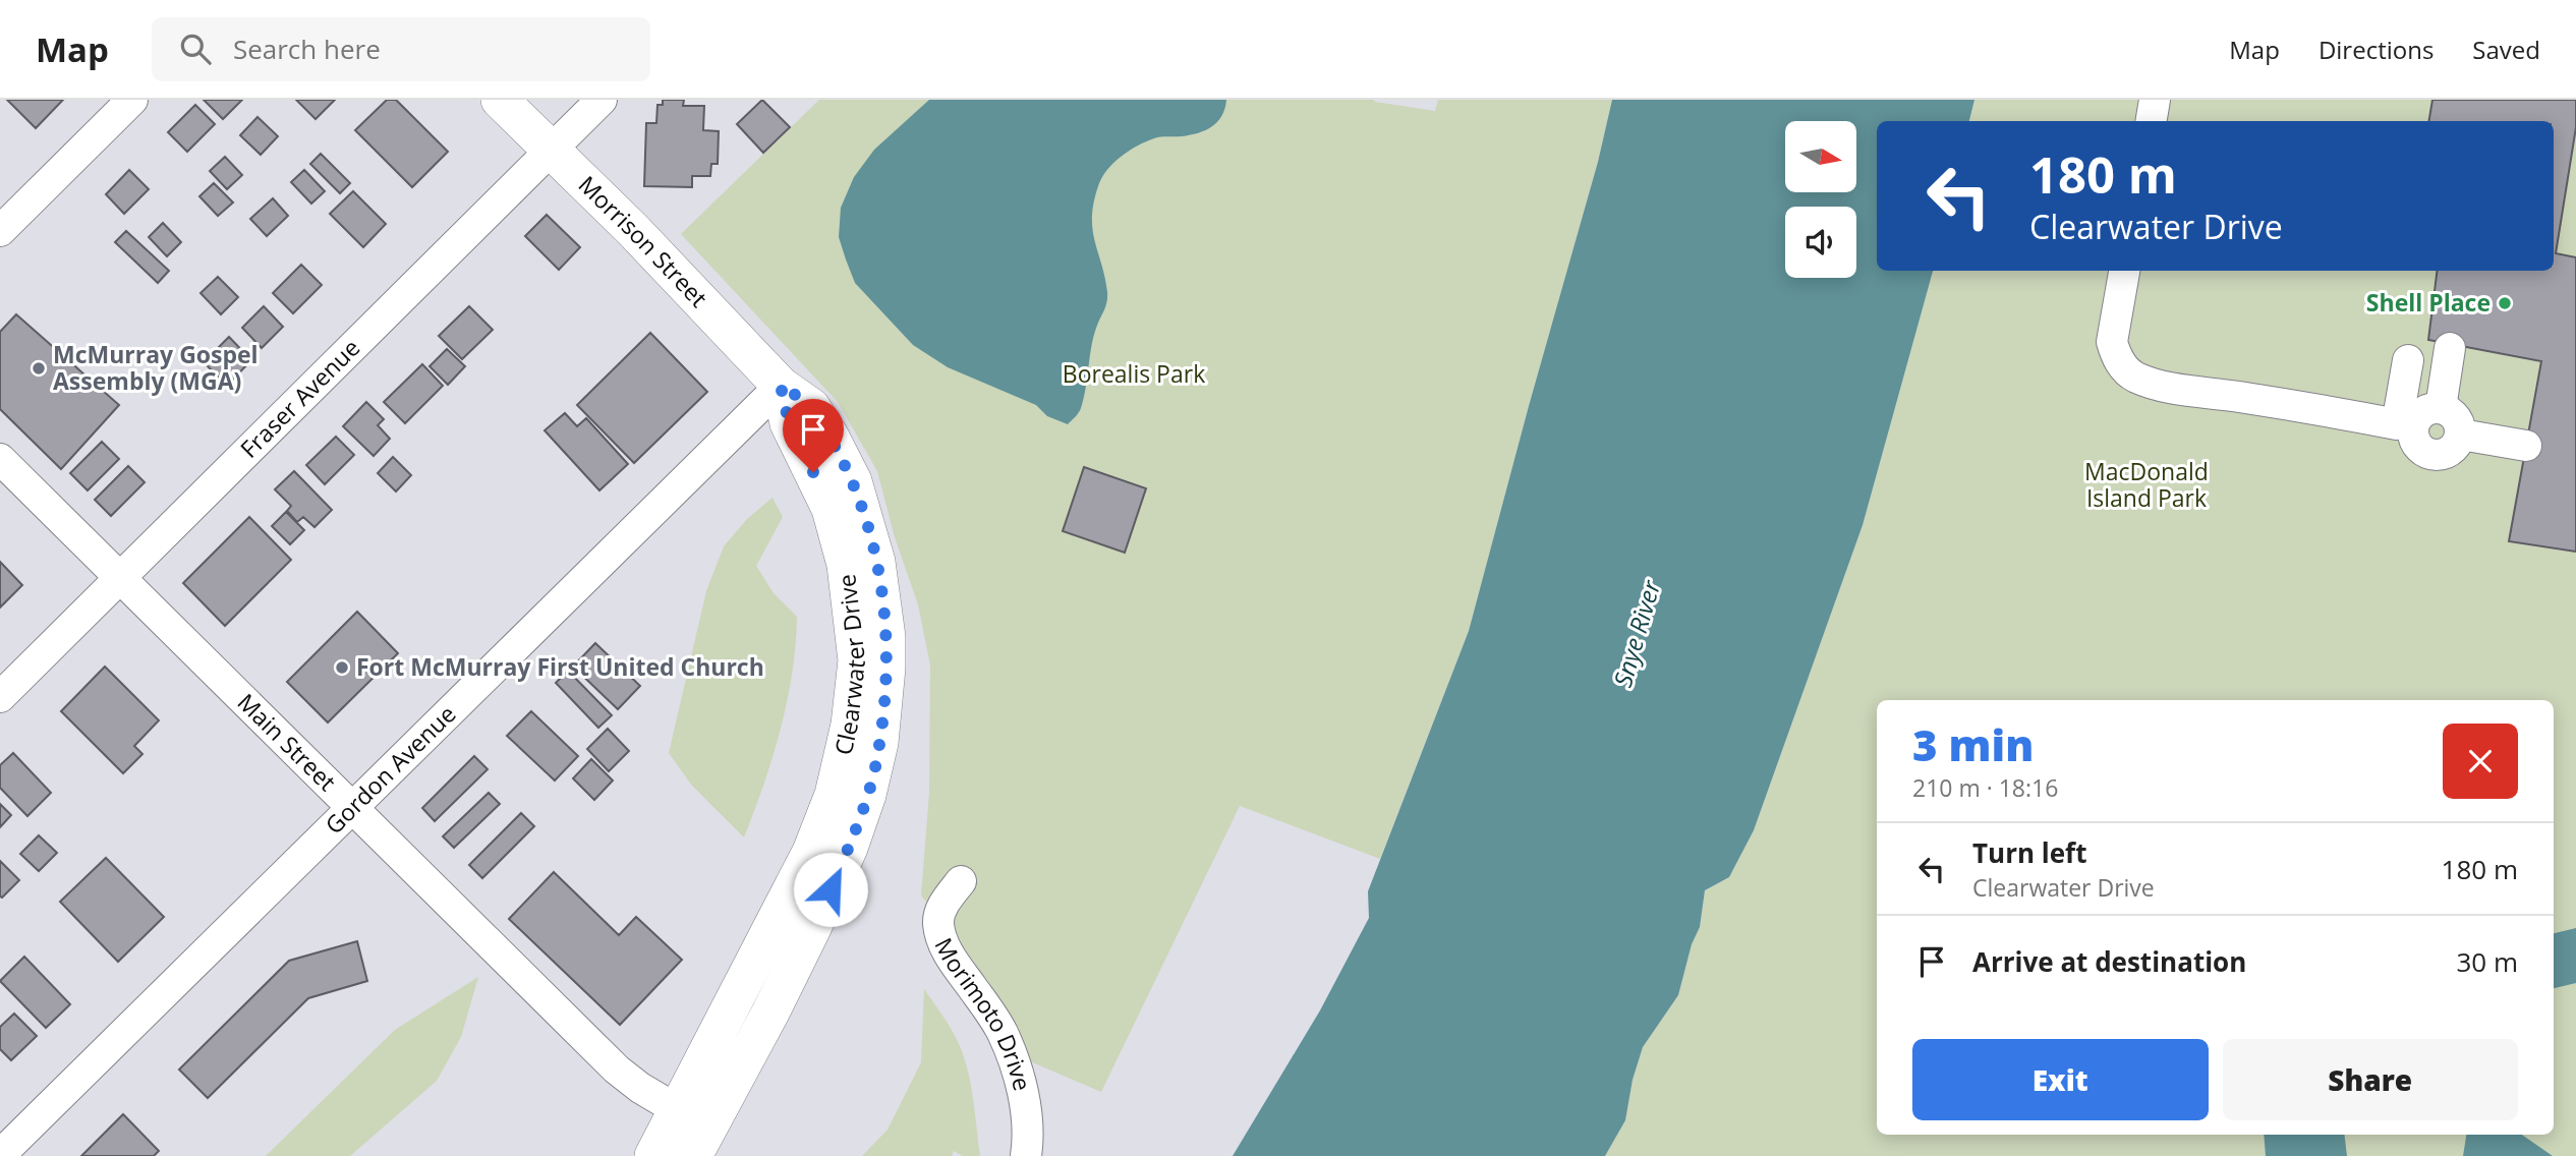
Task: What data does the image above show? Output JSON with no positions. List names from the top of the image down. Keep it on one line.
{"streets":{"main road":["Morrison Street","Clearwater Drive"],"street":["Fraser Avenue","Main Street","Gordon Avenue","Morimoto Drive"]},"crossings":[["Morrison Street","Fraser Avenue"],["Morrison Street","Clearwater Drive"],["Morrison Street","Gordon Avenue"],["Fraser Avenue","Main Street"],["Clearwater Drive","Main Street"],["Clearwater Drive","Gordon Avenue"],["Main Street","Gordon Avenue"]],"water":["Snye River"],"parks":["Borealis Park","MacDonald Island Park"],"places":["Shell Place","McMurray Gospel Assembly (MGA)","Fort McMurray First United Church"],"north":"right","page":{"header":"Map","search":"Search here","nav":["Map","Directions","Saved"],"turn":["180 m","Clearwater Drive"],"heading":["3 min","210 m · 18:16"],"list":[{"name":"Turn left","note":"Clearwater Drive","value":"180 m"},{"name":"Arrive at destination","value":"30 m"}],"buttons":["Exit","Share"]}}
